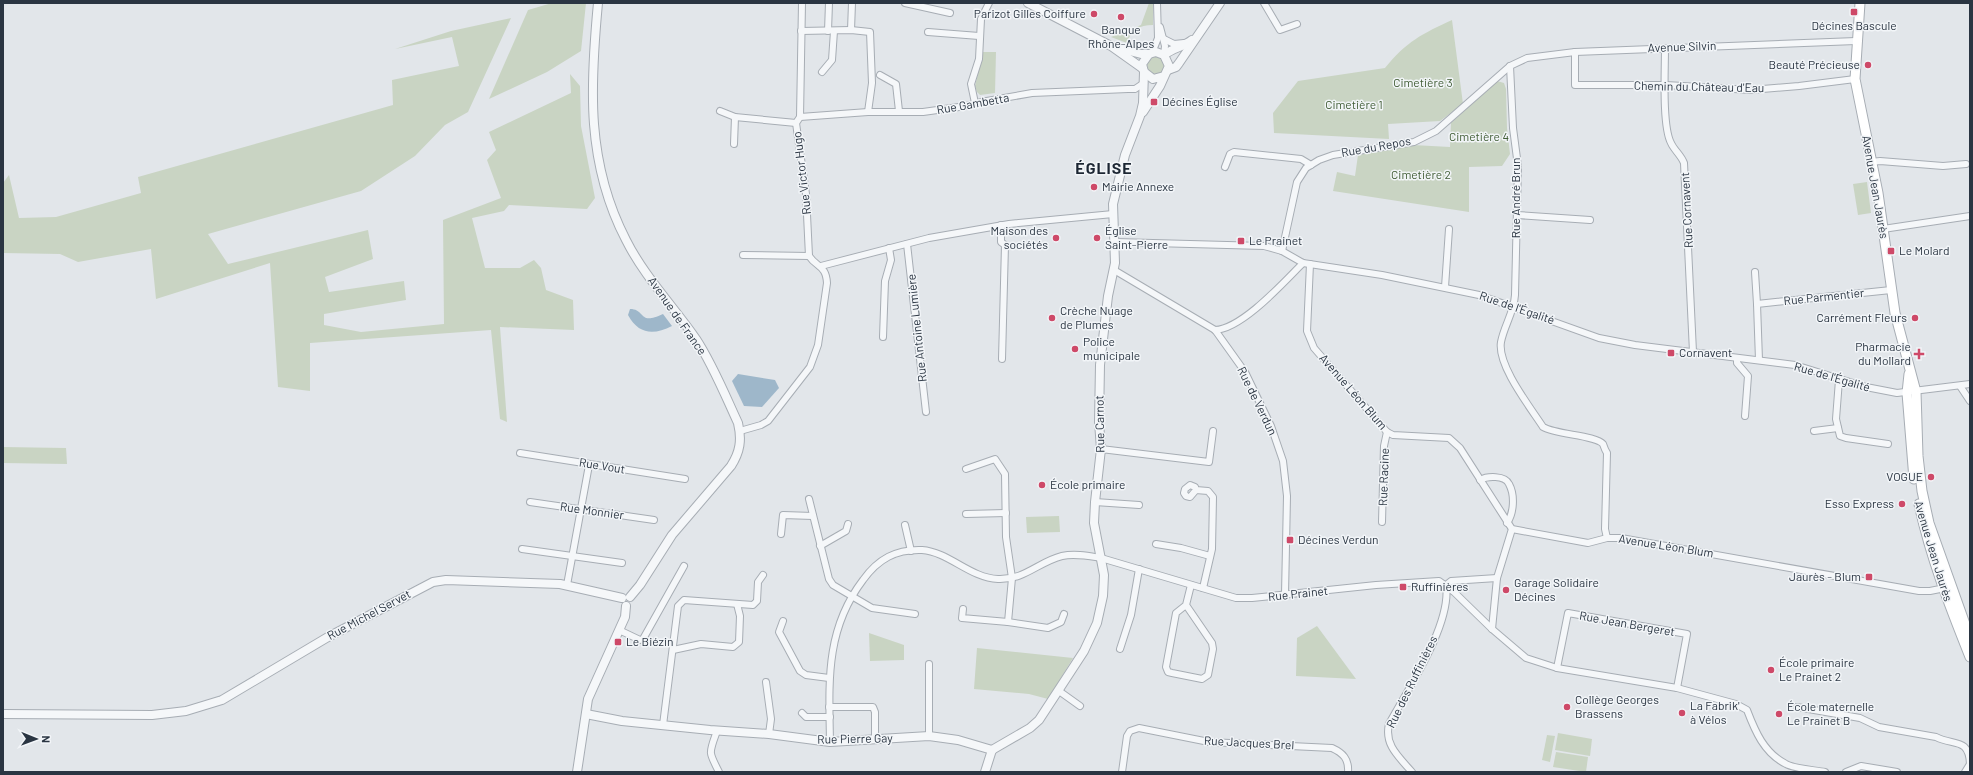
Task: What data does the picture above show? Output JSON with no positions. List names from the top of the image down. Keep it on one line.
{"streets":{"main road":["Avenue Jean Jaurès"],"street":["Avenue Silvin","Chemin du Château d'Eau","Rue Gambetta","Rue du Repos","Rue Victor Hugo","Rue André Brun","Rue Cornavent","Rue Parmentier","Rue de l'Égalité","Avenue de France","Rue Antoine Lumière","Avenue Léon Blum","Rue de Verdun","Rue Carnot","Rue Vout","Rue Racine","Rue Monnier","Rue Prainet","Rue Michel Servet","Rue Jean Bergeret","Rue des Ruffinières","Rue Pierre Gay","Rue Jacques Brel"]},"crossings":[["Avenue Silvin","Chemin du Château d'Eau"],["Avenue Silvin","Rue du Repos"],["Avenue Silvin","Avenue Jean Jaurès"],["Avenue Silvin","Rue André Brun"],["Avenue Silvin","Rue Cornavent"],["Chemin du Château d'Eau","Avenue Jean Jaurès"],["Chemin du Château d'Eau","Rue Cornavent"],["Rue Gambetta","Rue Victor Hugo"],["Rue du Repos","Rue André Brun"],["Rue du Repos","Rue de l'Égalité"],["Avenue Jean Jaurès","Rue Parmentier"],["Avenue Jean Jaurès","Rue de l'Égalité"],["Avenue Jean Jaurès","Avenue Léon Blum"],["Rue André Brun","Rue de l'Égalité"],["Rue André Brun","Avenue Léon Blum"],["Rue Cornavent","Rue de l'Égalité"],["Rue de l'Égalité","Avenue Léon Blum"],["Rue de l'Égalité","Rue Carnot"],["Avenue de France","Rue Michel Servet"],["Avenue de France","Rue Pierre Gay"],["Avenue Léon Blum","Rue Racine"],["Rue de Verdun","Rue Carnot"],["Rue de Verdun","Rue Prainet"],["Rue Carnot","Rue Prainet"],["Rue Carnot","Rue Pierre Gay"],["Rue Prainet","Rue des Ruffinières"],["Rue Prainet","Rue Pierre Gay"]],"districts":["ÉGLISE"],"parks":["Cimetière 3","Cimetière 1","Cimetière 4","Cimetière 2"],"places":{"transit":["Décines Bascule","Décines Église","Le Prainet","Le Molard","Cornavent","Décines Verdun","Jaurès - Blum","Ruffinières","Le Biézin"],"other":["Parizot Gilles Coiffure","Banque Rhône-Alpes","Beauté Précieuse","Mairie Annexe","Maison des sociétés","Église Saint-Pierre","Crèche Nuage de Plumes","Carrément Fleurs","Police municipale","VOGUE","École primaire","Esso Express","Garage Solidaire Décines","École primaire Le Prainet 2","Collège Georges Brassens","La Fabrik' à Vélos","École maternelle Le Prainet B"],"health":["Pharmacie du Mollard"]},"north":"right"}
